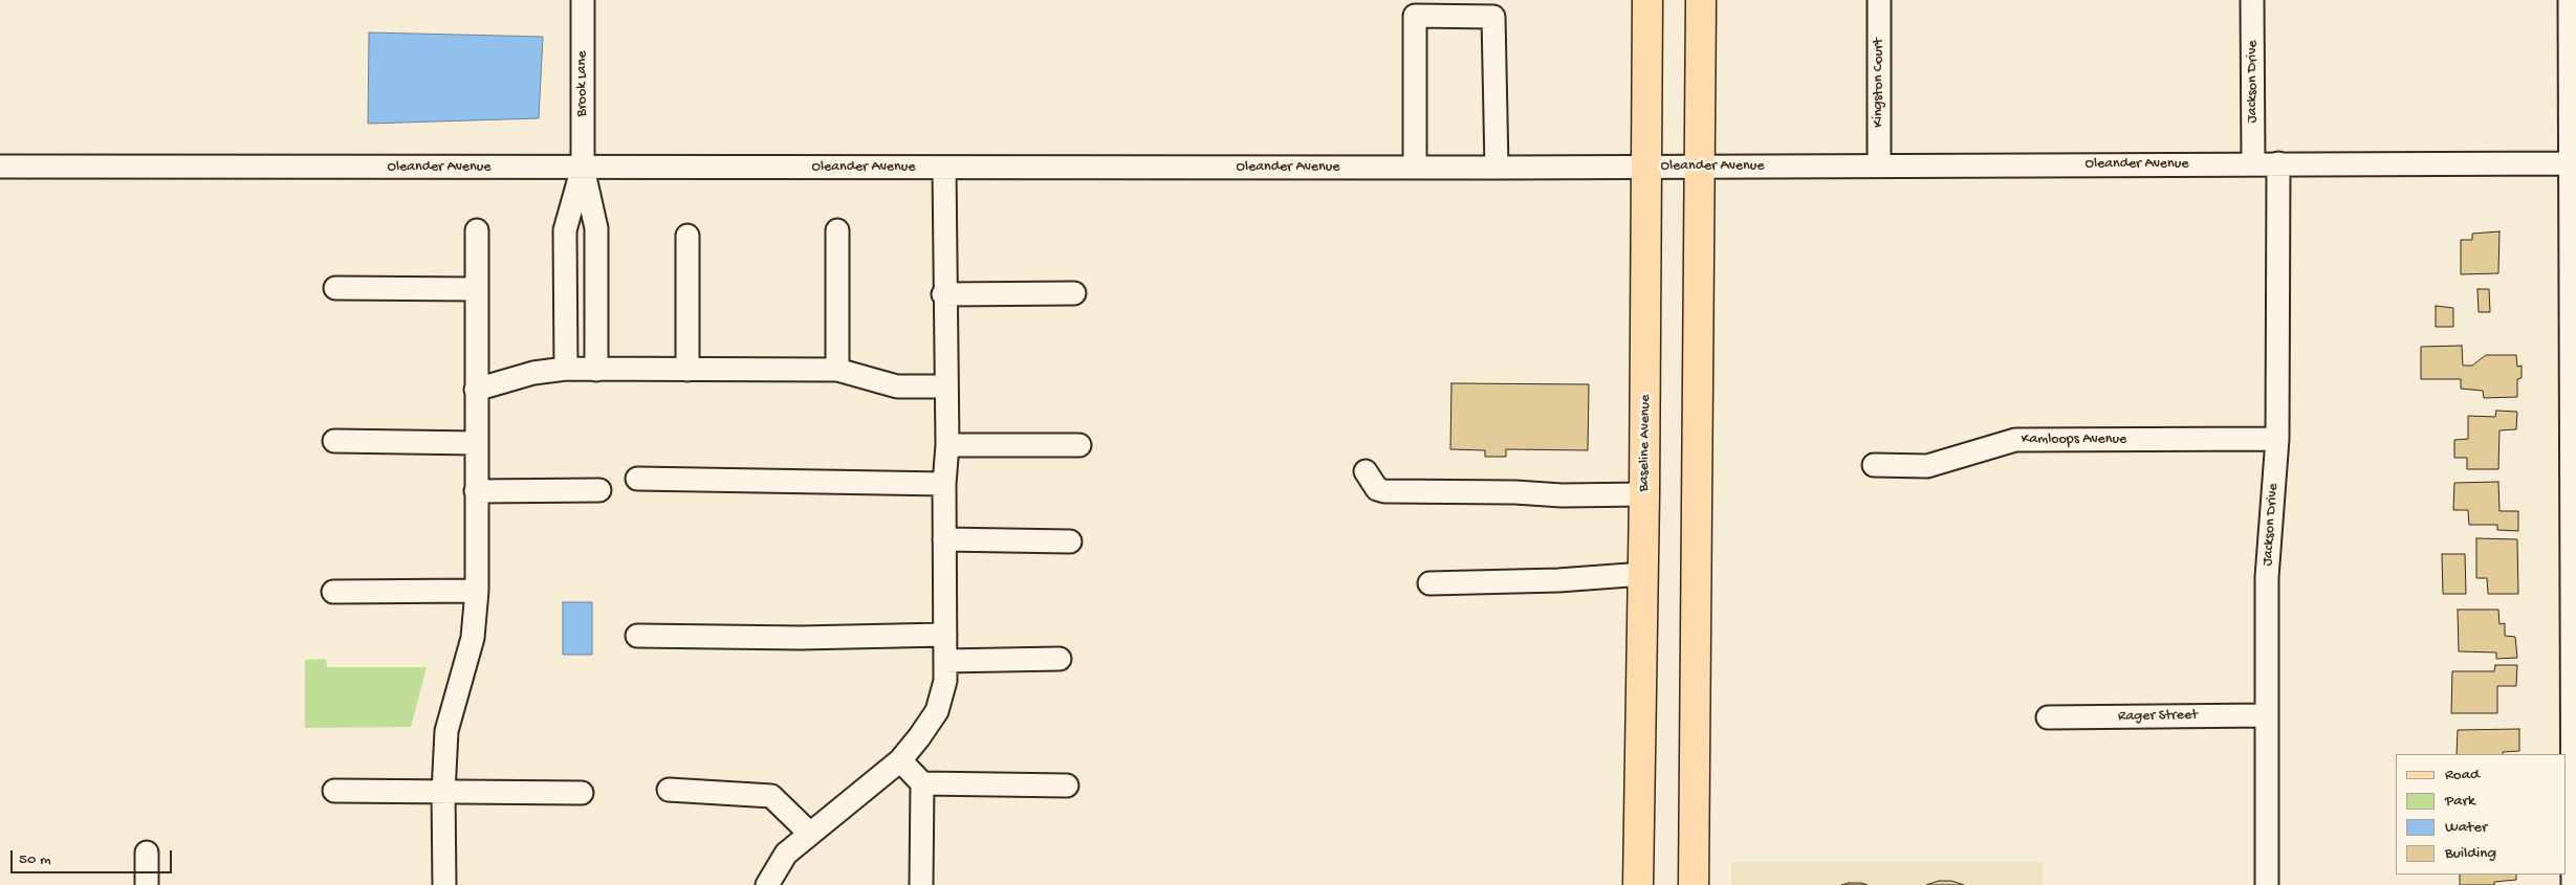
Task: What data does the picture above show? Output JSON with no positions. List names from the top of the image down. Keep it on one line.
{"streets":{"main road":["Baseline Avenue"],"street":["Jackson Drive","Kingston Court","Brook Lane","Oleander Avenue","Kamloops Avenue","Rager Street"]},"crossings":[["Jackson Drive","Oleander Avenue"],["Jackson Drive","Kamloops Avenue"],["Jackson Drive","Rager Street"],["Kingston Court","Oleander Avenue"],["Brook Lane","Oleander Avenue"],["Oleander Avenue","Baseline Avenue"]],"legend":["Road","Park","Water","Building"],"scale_bar":"50 m"}
